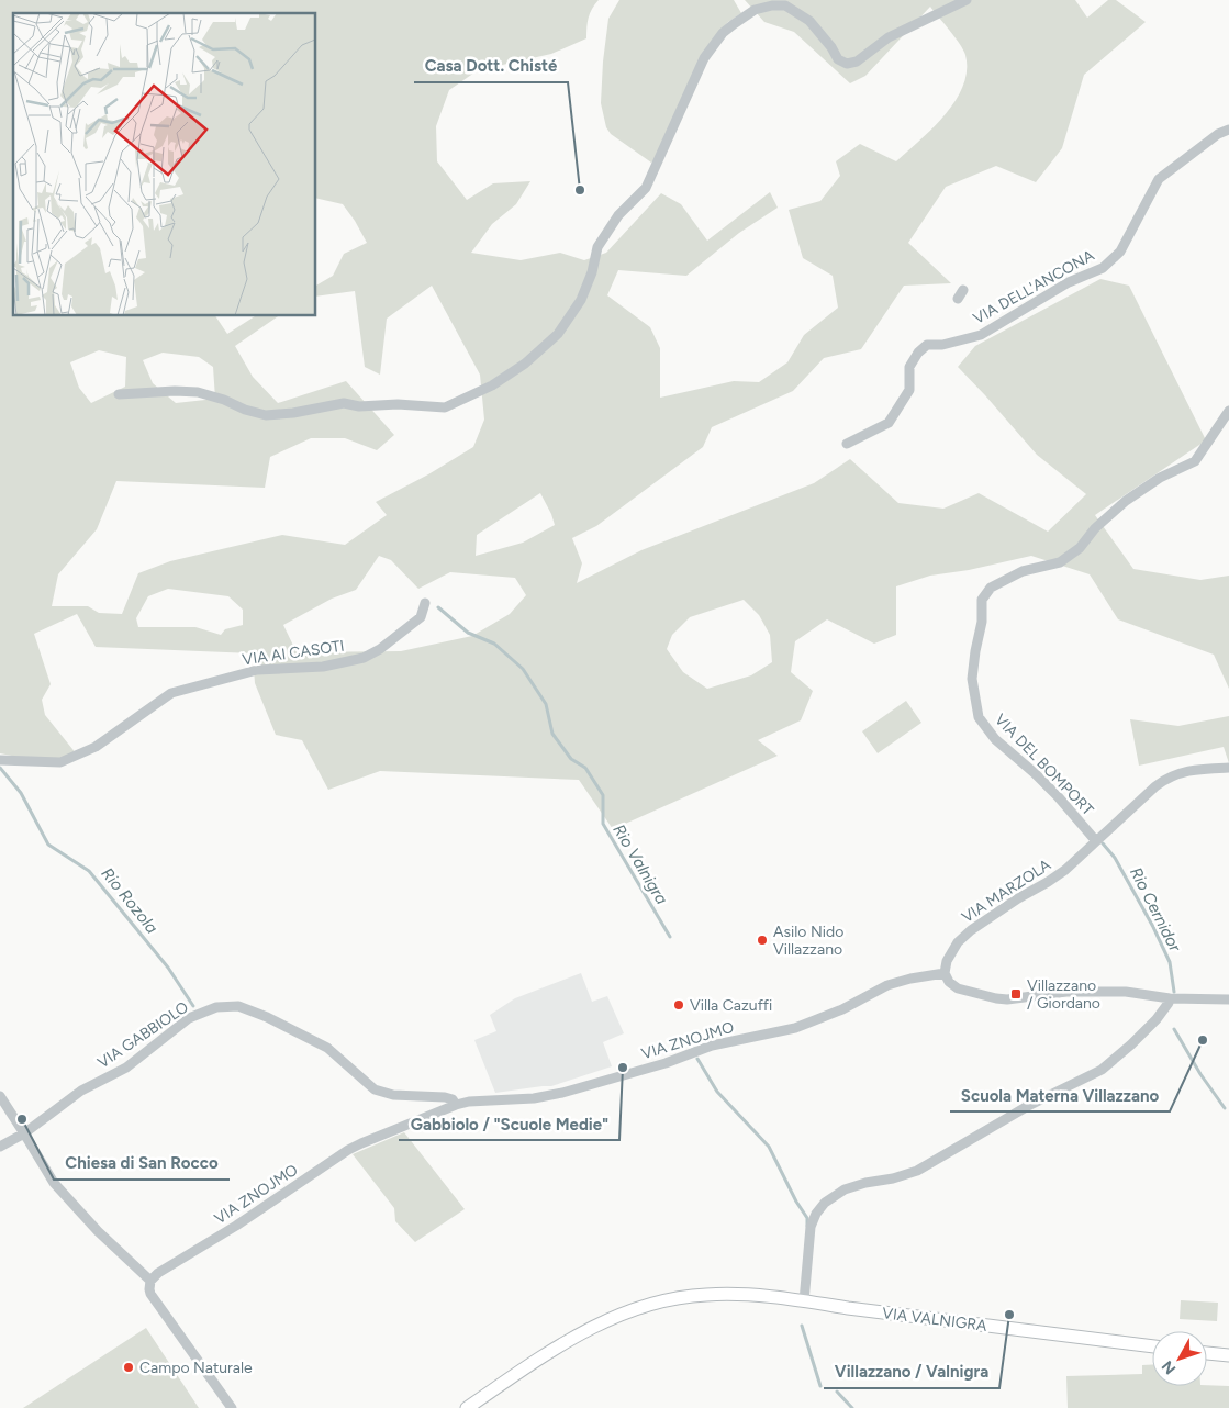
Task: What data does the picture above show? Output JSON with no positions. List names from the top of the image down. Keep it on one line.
{"streets":{"main road":["VIA VALNIGRA"],"street":["VIA DELL'ANCONA","VIA AI CASOTI","VIA DEL BOMPORT","VIA MARZOLA","VIA GABBIOLO","VIA ZNOJMO"]},"crossings":[["VIA DEL BOMPORT","VIA MARZOLA"],["VIA MARZOLA","VIA ZNOJMO"],["VIA GABBIOLO","VIA ZNOJMO"]],"water":["Rio Valnigra","Rio Rozola","Rio Cernidor"],"places":{"other":["Casa Dott. Chisté","Asilo Nido Villazzano","Villa Cazuffi","Scuola Materna Villazzano","Gabbiolo / \"Scuole Medie\"","Chiesa di San Rocco","Villazzano / Valnigra","Campo Naturale"],"transit":["Villazzano / Giordano"]},"north":"bottom left"}
